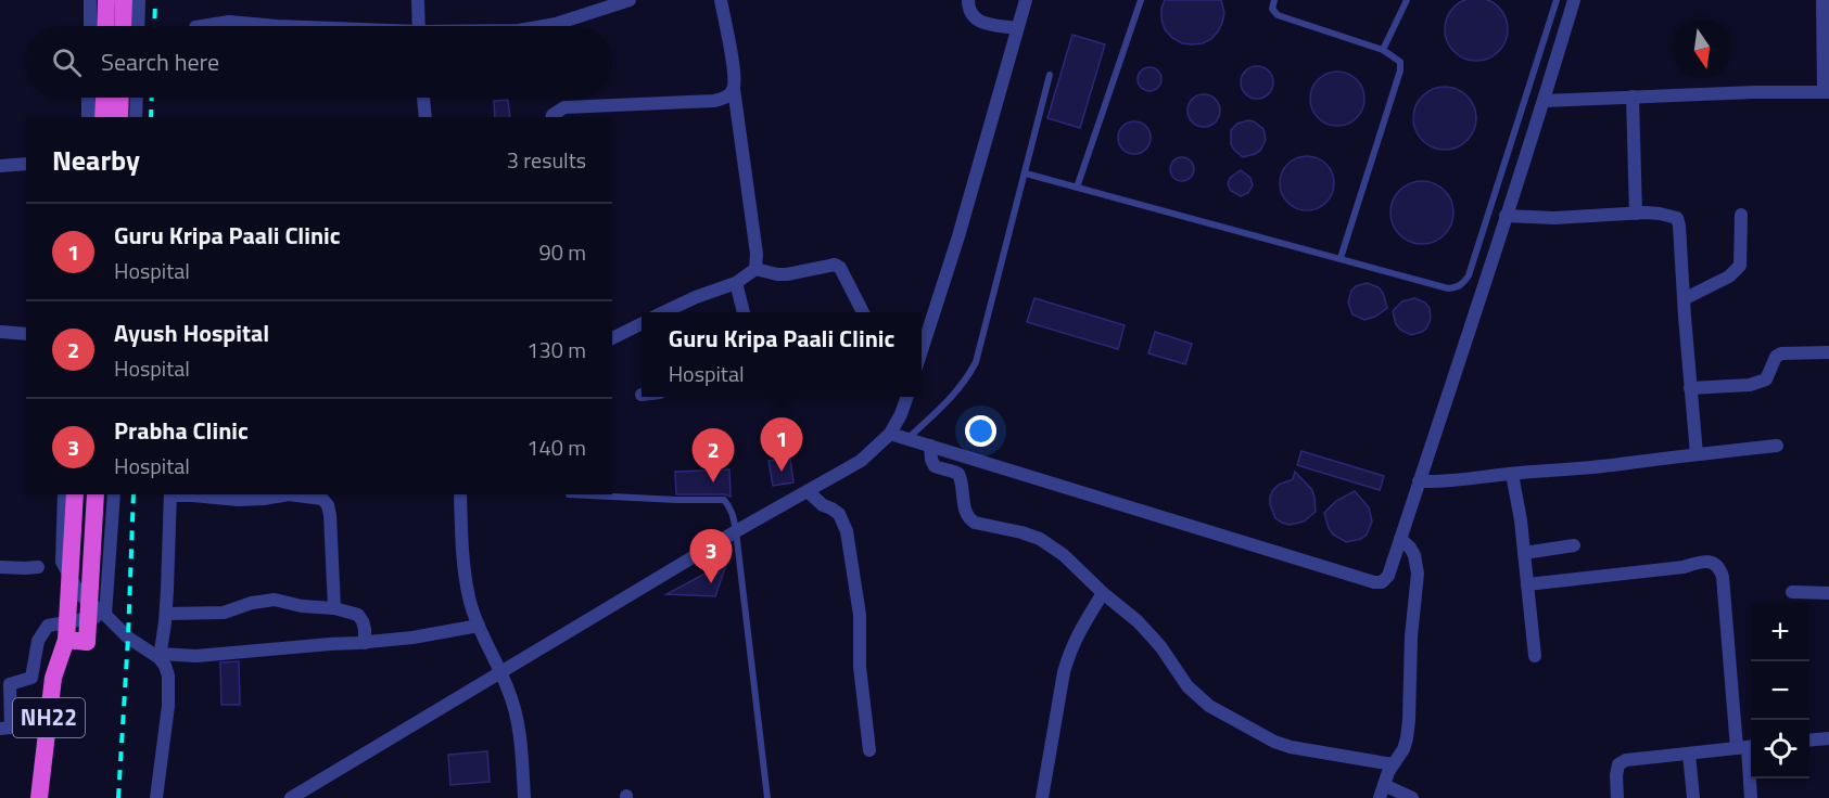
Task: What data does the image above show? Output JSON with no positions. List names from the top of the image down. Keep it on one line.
{"streets":{"highway":["NH22"]},"north":"bottom","page":{"search":"Search here","heading":["Nearby","3 results"],"list":[{"mark":"1","name":"Guru Kripa Paali Clinic","note":"Hospital","value":"90 m"},{"mark":"2","name":"Ayush Hospital","note":"Hospital","value":"130 m"},{"mark":"3","name":"Prabha Clinic","note":"Hospital","value":"140 m"}],"popup":["Guru Kripa Paali Clinic","Hospital"],"pins":["1","2","3"],"map_buttons":["+","−"]}}
